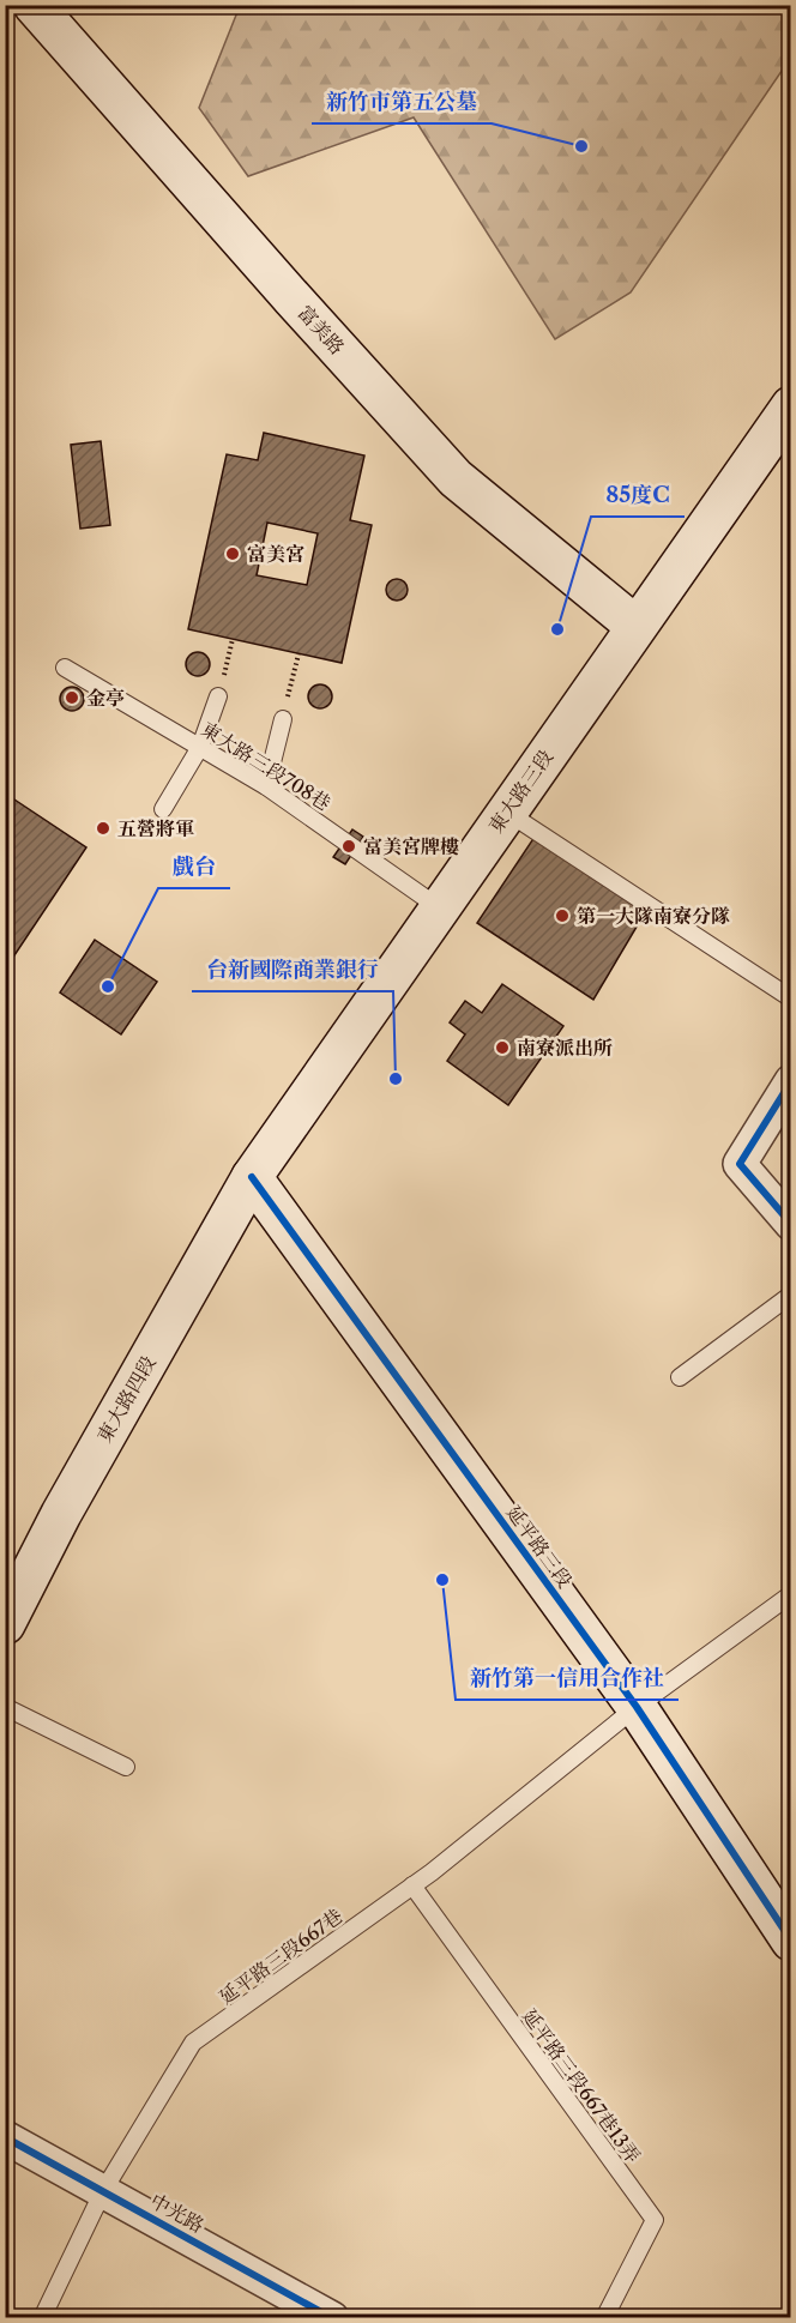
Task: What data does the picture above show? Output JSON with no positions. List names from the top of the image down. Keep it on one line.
{"streets":{"main road":["富美路","東大路三段","東大路四段","延平路三段"],"street":["中光路"],"lane":["東大路三段708巷","延平路三段667巷","延平路三段667巷13弄"]},"crossings":[["富美路","東大路三段"],["東大路三段708巷","東大路三段"],["東大路三段","東大路四段"],["東大路三段","延平路三段"],["東大路四段","延平路三段"],["延平路三段","延平路三段667巷"],["延平路三段667巷","延平路三段667巷13弄"],["延平路三段667巷","中光路"]],"places":["新竹市第五公墓","富美宮","85度C","金亭","五營將軍","富美宮牌樓","第一大隊南寮分隊","戲台","南寮派出所","台新國際商業銀行","新竹第一信用合作社"]}
